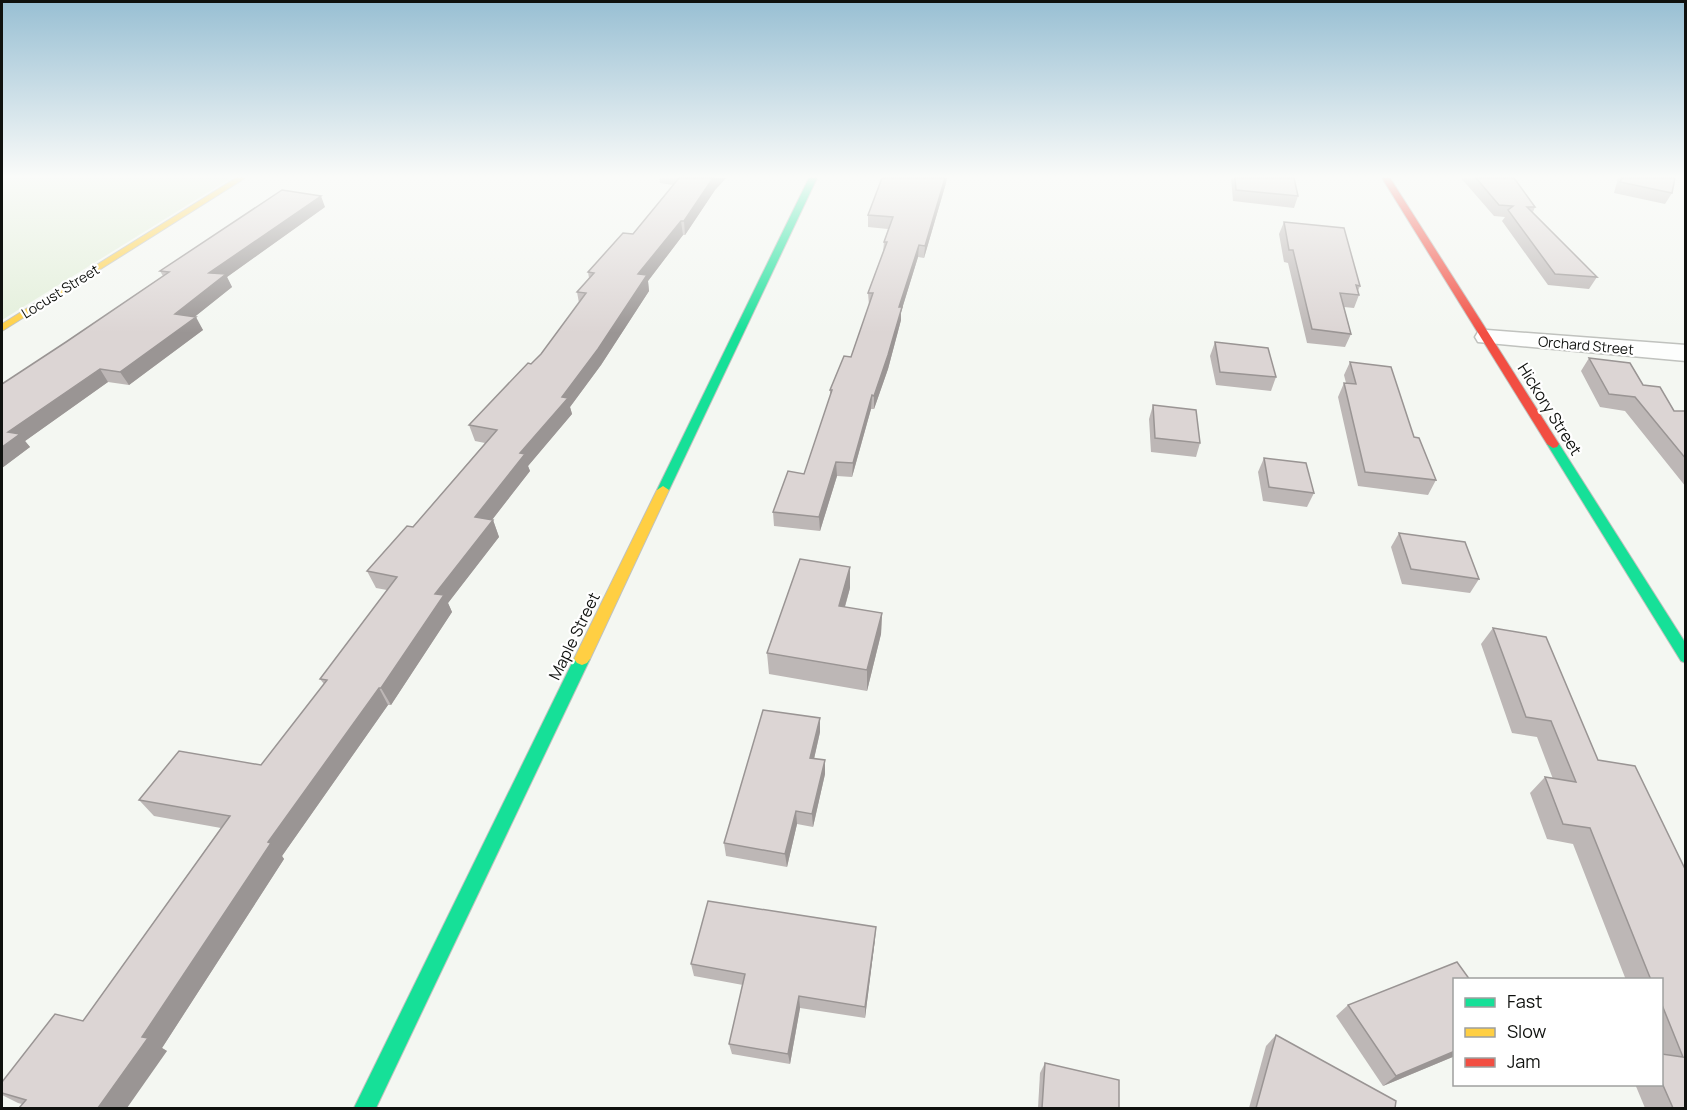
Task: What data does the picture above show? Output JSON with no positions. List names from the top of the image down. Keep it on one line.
{"streets":{"street":["Locust Street","Orchard Street","Hickory Street","Maple Street"]},"crossings":[["Orchard Street","Hickory Street"]],"legend":["Fast","Slow","Jam"]}
